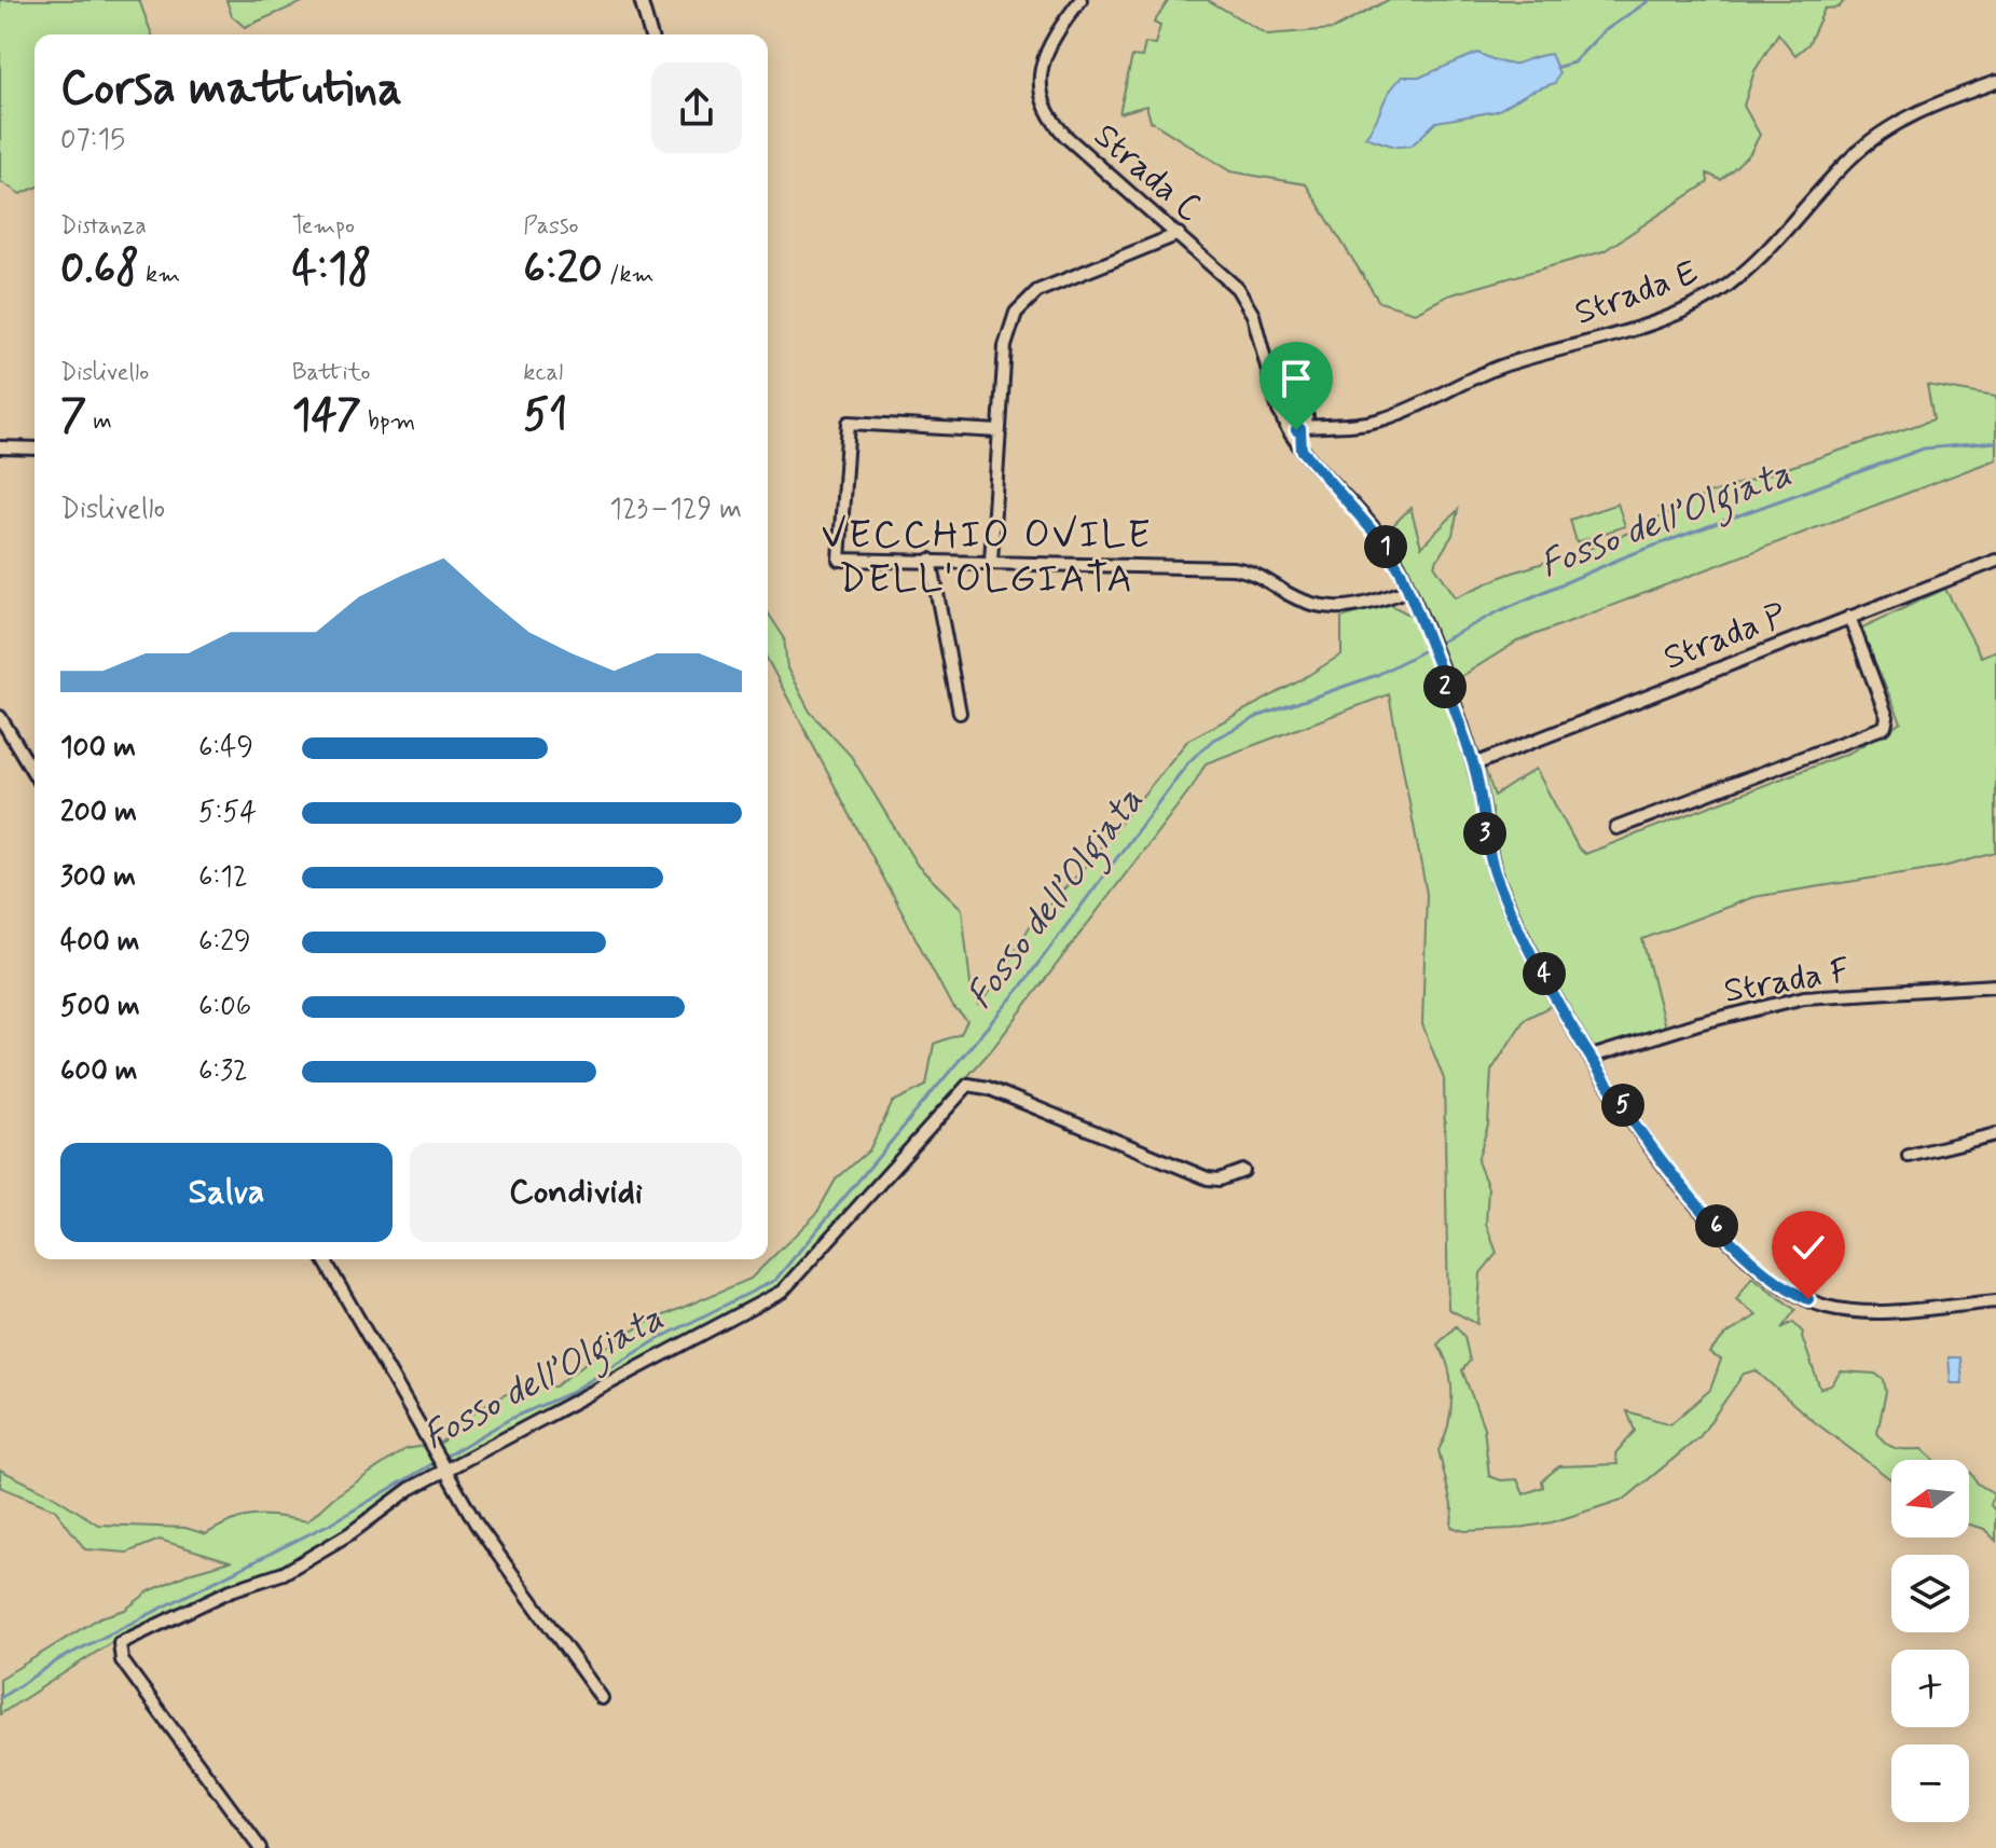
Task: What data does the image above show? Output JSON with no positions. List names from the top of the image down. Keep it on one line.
{"streets":{"street":["Strada C","Strada E","Strada P","Strada F"]},"crossings":[["Strada C","Strada E"],["Strada C","Strada P"],["Strada C","Strada F"]],"districts":["VECCHIO OVILE DELL'OLGIATA"],"water":["Fosso dell’Olgiata"],"north":"left","page":{"heading":["Corsa mattutina","07:15"],"stats":[["Distanza","0.68 km"],["Tempo","4:18"],["Passo","6:20 /km"],["Dislivello","7 m"],["Battito","147 bpm"],["kcal","51"]],"chart":["Dislivello","123–129 m"],"pins":["1","2","3","4","5","6"],"list":[{"name":"100 m","note":"6:49"},{"name":"200 m","note":"5:54"},{"name":"300 m","note":"6:12"},{"name":"400 m","note":"6:29"},{"name":"500 m","note":"6:06"},{"name":"600 m","note":"6:32"}],"buttons":["Salva","Condividi"],"map_buttons":["+","−"]}}
